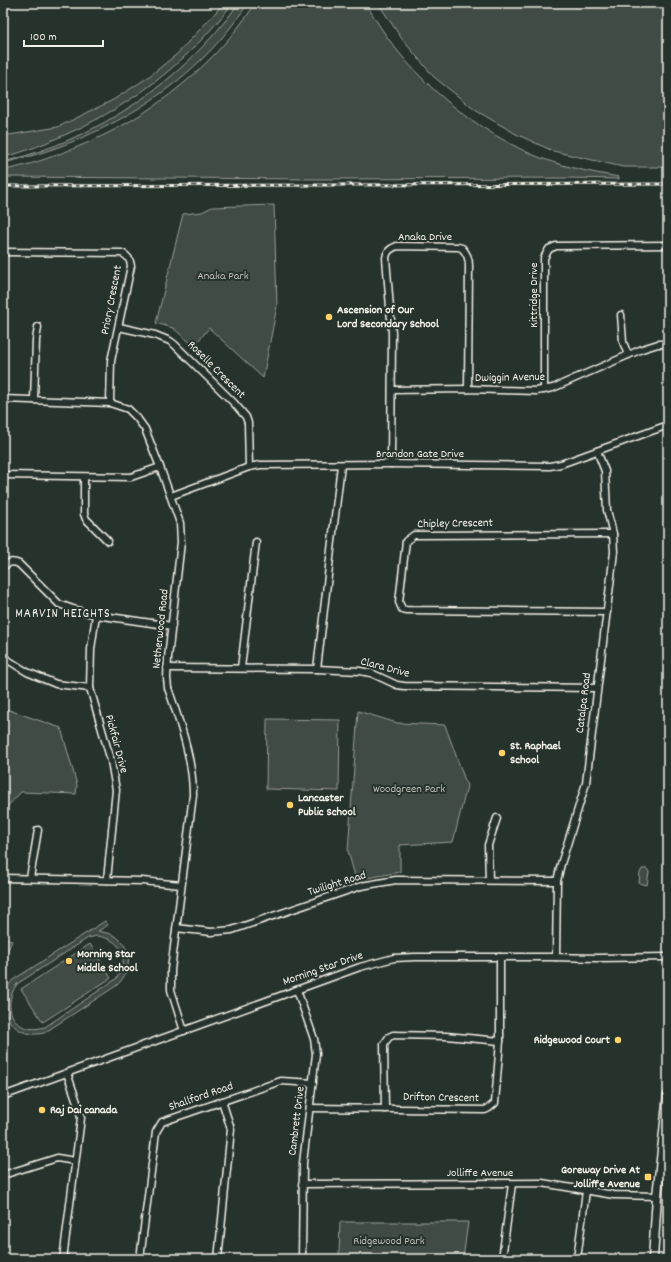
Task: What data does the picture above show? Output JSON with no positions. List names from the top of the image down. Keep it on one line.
{"streets":{"street":["Anaka Drive","Kittridge Drive","Priory Crescent","Roselle Crescent","Dwiggin Avenue","Brandon Gate Drive","Chipley Crescent","Netherwood Road","Clara Drive","Catalpa Road","Pickfair Drive","Twilight Road","Morning Star Drive","Shallford Road","Drifton Crescent","Cambrett Drive","Jolliffe Avenue"]},"crossings":[["Anaka Drive","Dwiggin Avenue"],["Anaka Drive","Brandon Gate Drive"],["Kittridge Drive","Dwiggin Avenue"],["Priory Crescent","Roselle Crescent"],["Priory Crescent","Netherwood Road"],["Roselle Crescent","Brandon Gate Drive"],["Brandon Gate Drive","Netherwood Road"],["Brandon Gate Drive","Catalpa Road"],["Chipley Crescent","Catalpa Road"],["Netherwood Road","Clara Drive"],["Netherwood Road","Twilight Road"],["Netherwood Road","Morning Star Drive"],["Clara Drive","Catalpa Road"],["Catalpa Road","Twilight Road"],["Catalpa Road","Morning Star Drive"],["Morning Star Drive","Drifton Crescent"],["Morning Star Drive","Cambrett Drive"],["Shallford Road","Cambrett Drive"],["Drifton Crescent","Cambrett Drive"],["Cambrett Drive","Jolliffe Avenue"]],"districts":["MARVIN HEIGHTS"],"parks":["Anaka Park","Woodgreen Park","Ridgewood Park"],"places":{"other":["Ascension of Our Lord Secondary School","St. Raphael School","Lancaster Public School","Morning Star Middle School","Ridgewood Court","Raj Dai canada"],"transit":["Goreway Drive At Jolliffe Avenue"]},"scale_bar":"100 m"}
